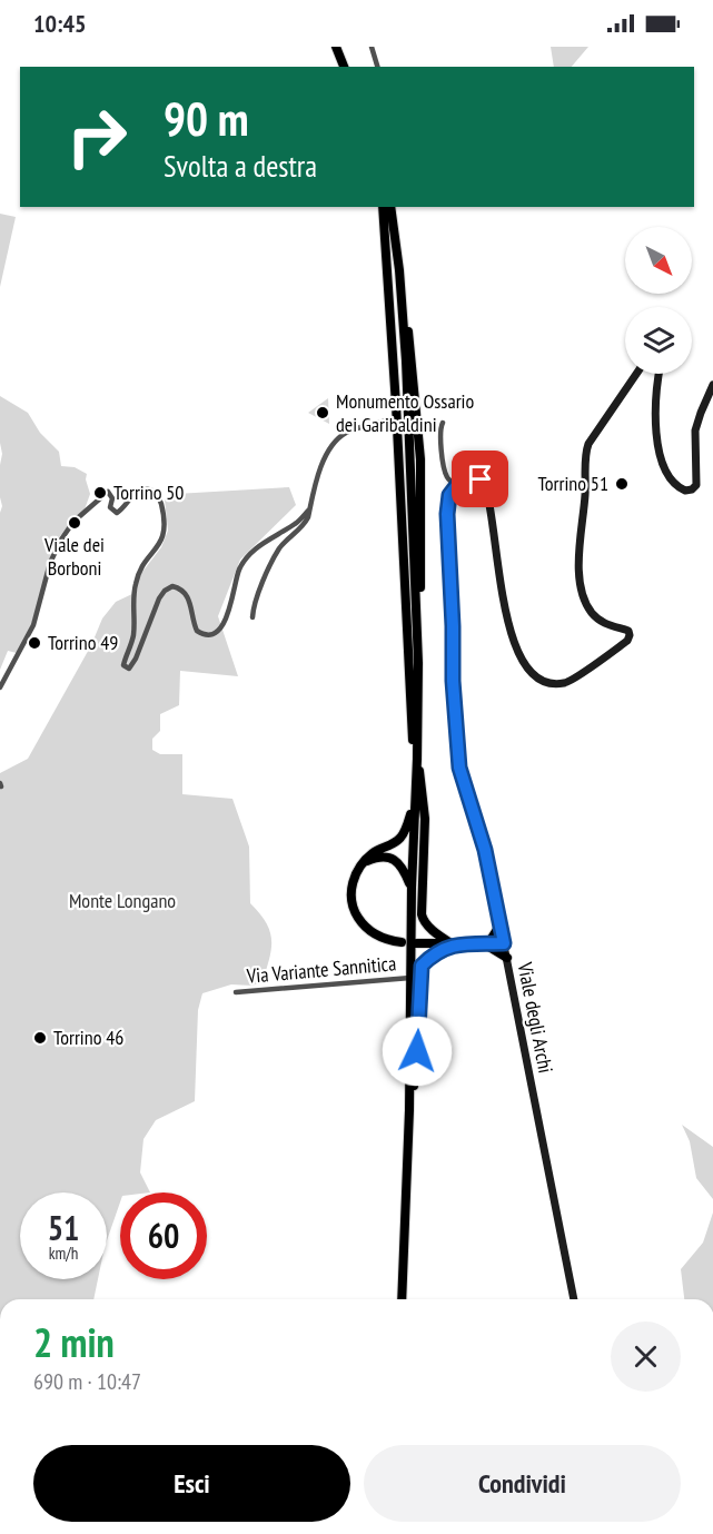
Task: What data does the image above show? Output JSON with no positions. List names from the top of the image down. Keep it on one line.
{"streets":{"main road":["Viale degli Archi"],"street":["Via Variante Sannitica"]},"parks":["Monte Longano"],"places":["Monumento Ossario dei Garibaldini","Torrino 51","Torrino 50","Viale dei Borboni","Torrino 49","Torrino 46"],"north":"bottom right","page":{"status":"10:45","turn":["90 m","Svolta a destra"],"speed":"51 km/h","limit":"60","heading":["2 min","690 m · 10:47"],"buttons":["Esci","Condividi"]}}
